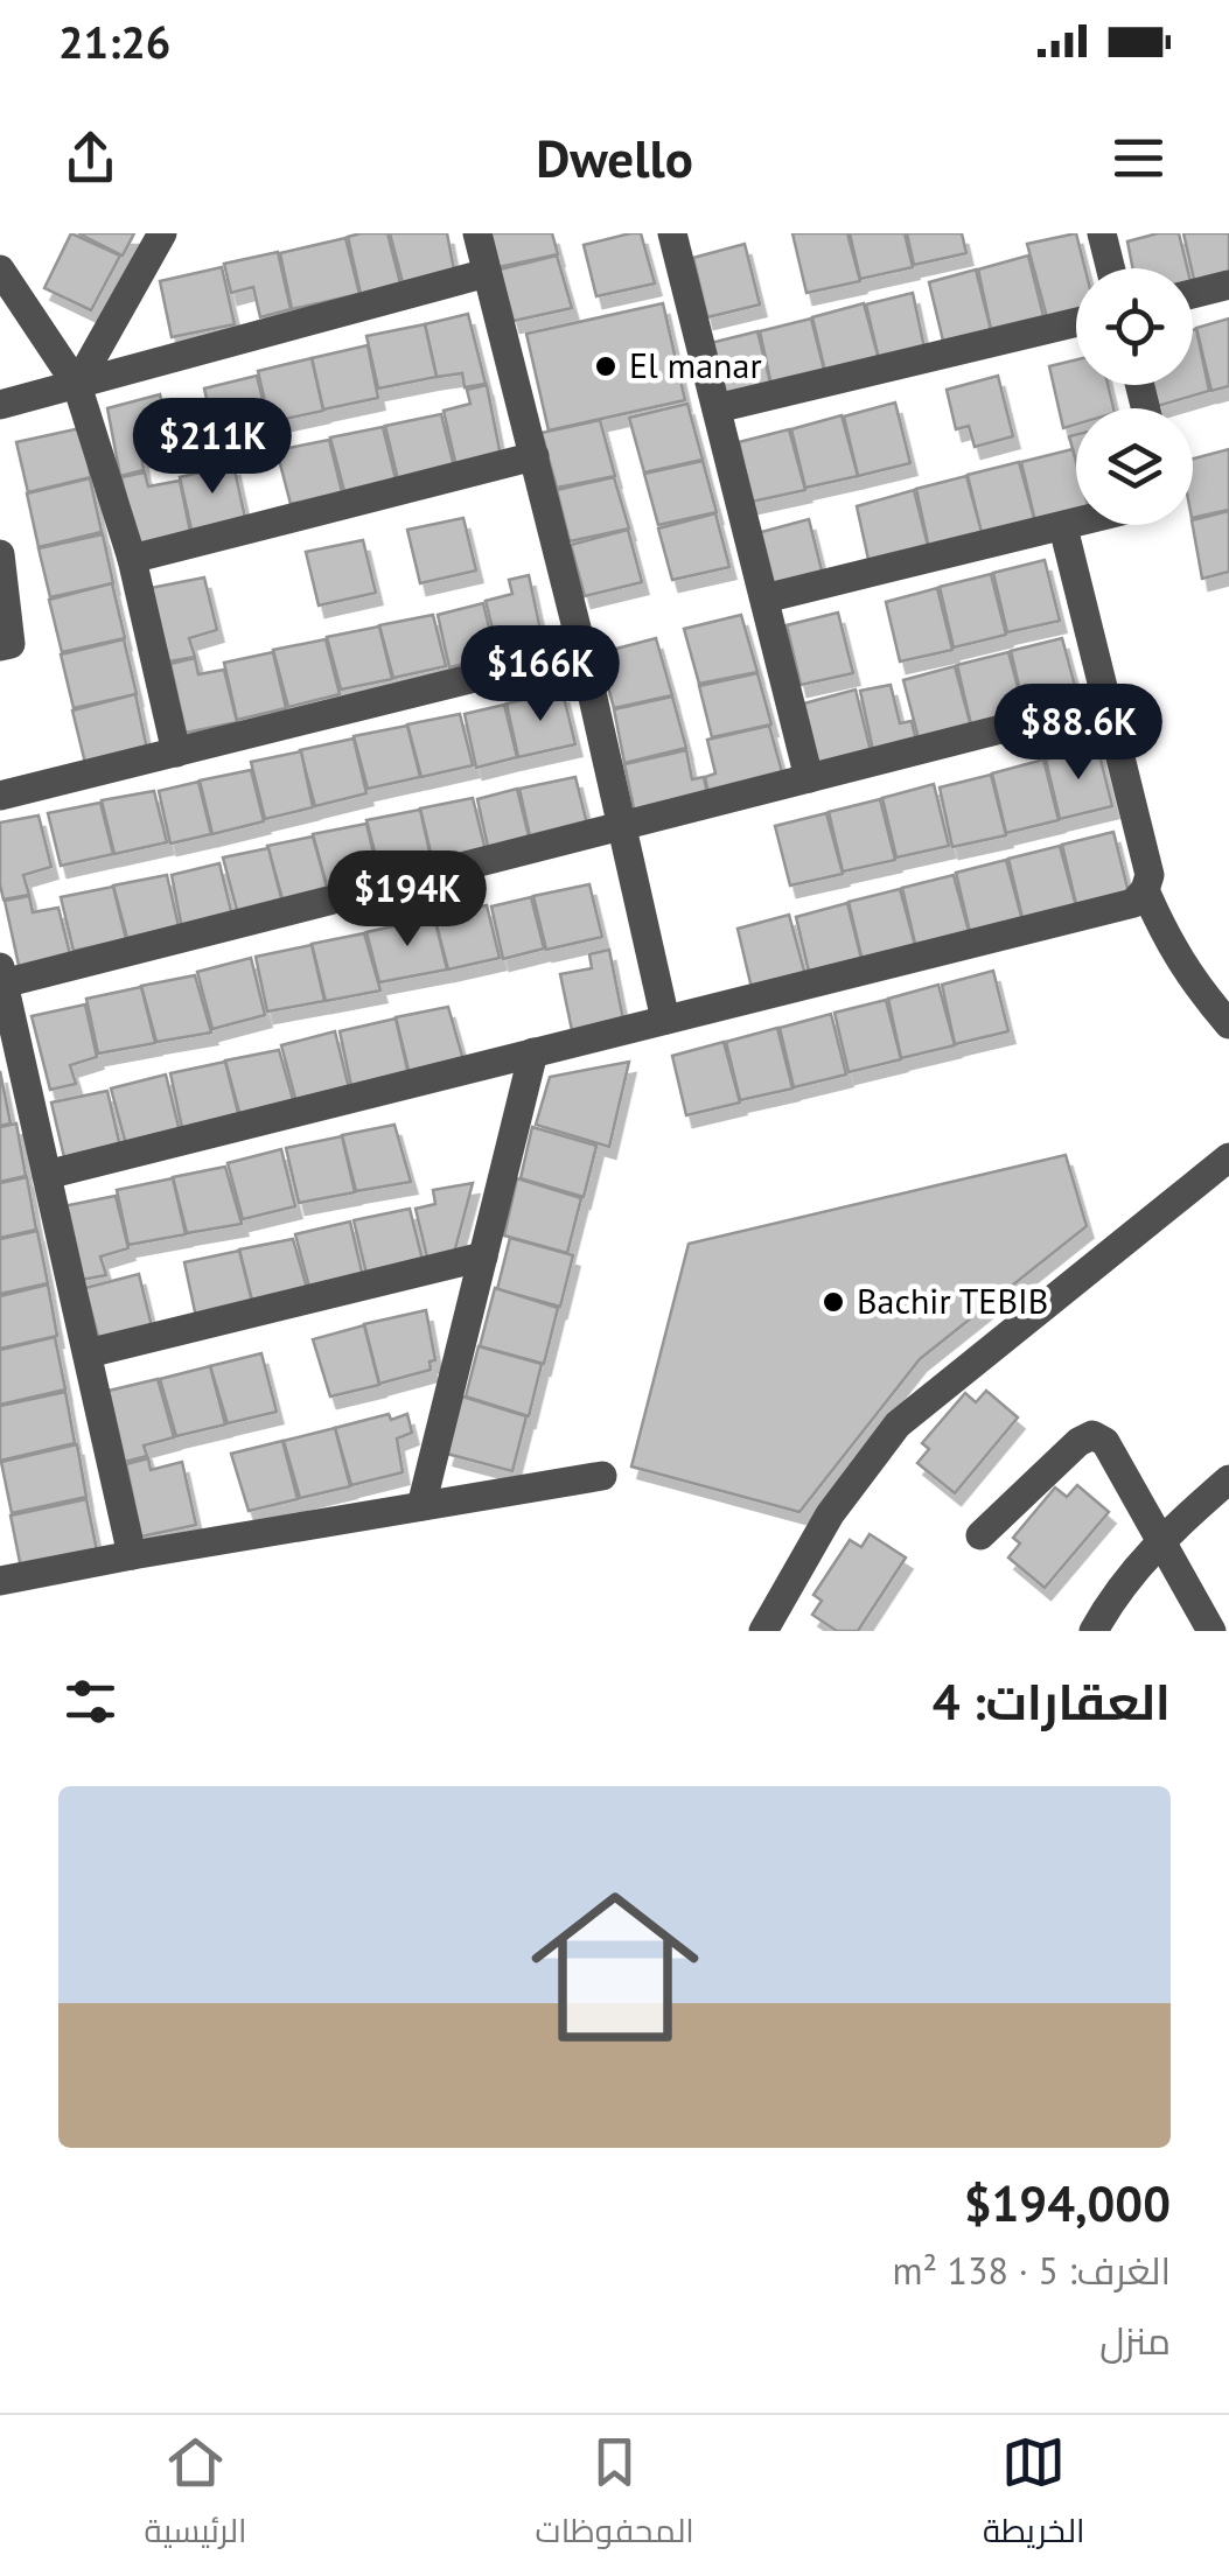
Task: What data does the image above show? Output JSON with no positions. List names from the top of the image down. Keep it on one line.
{"places":["El manar","Bachir TEBIB"],"page":{"status":"21:26","header":"Dwello","price":["$211K","$166K","$88.6K","$194K"],"heading":"العقارات: 4","list":[{"name":"$194,000","note":"الغرف: 5 · 138 m² · منزل"}],"tabs":["الخريطة","المحفوظات","الرئيسية"]}}
